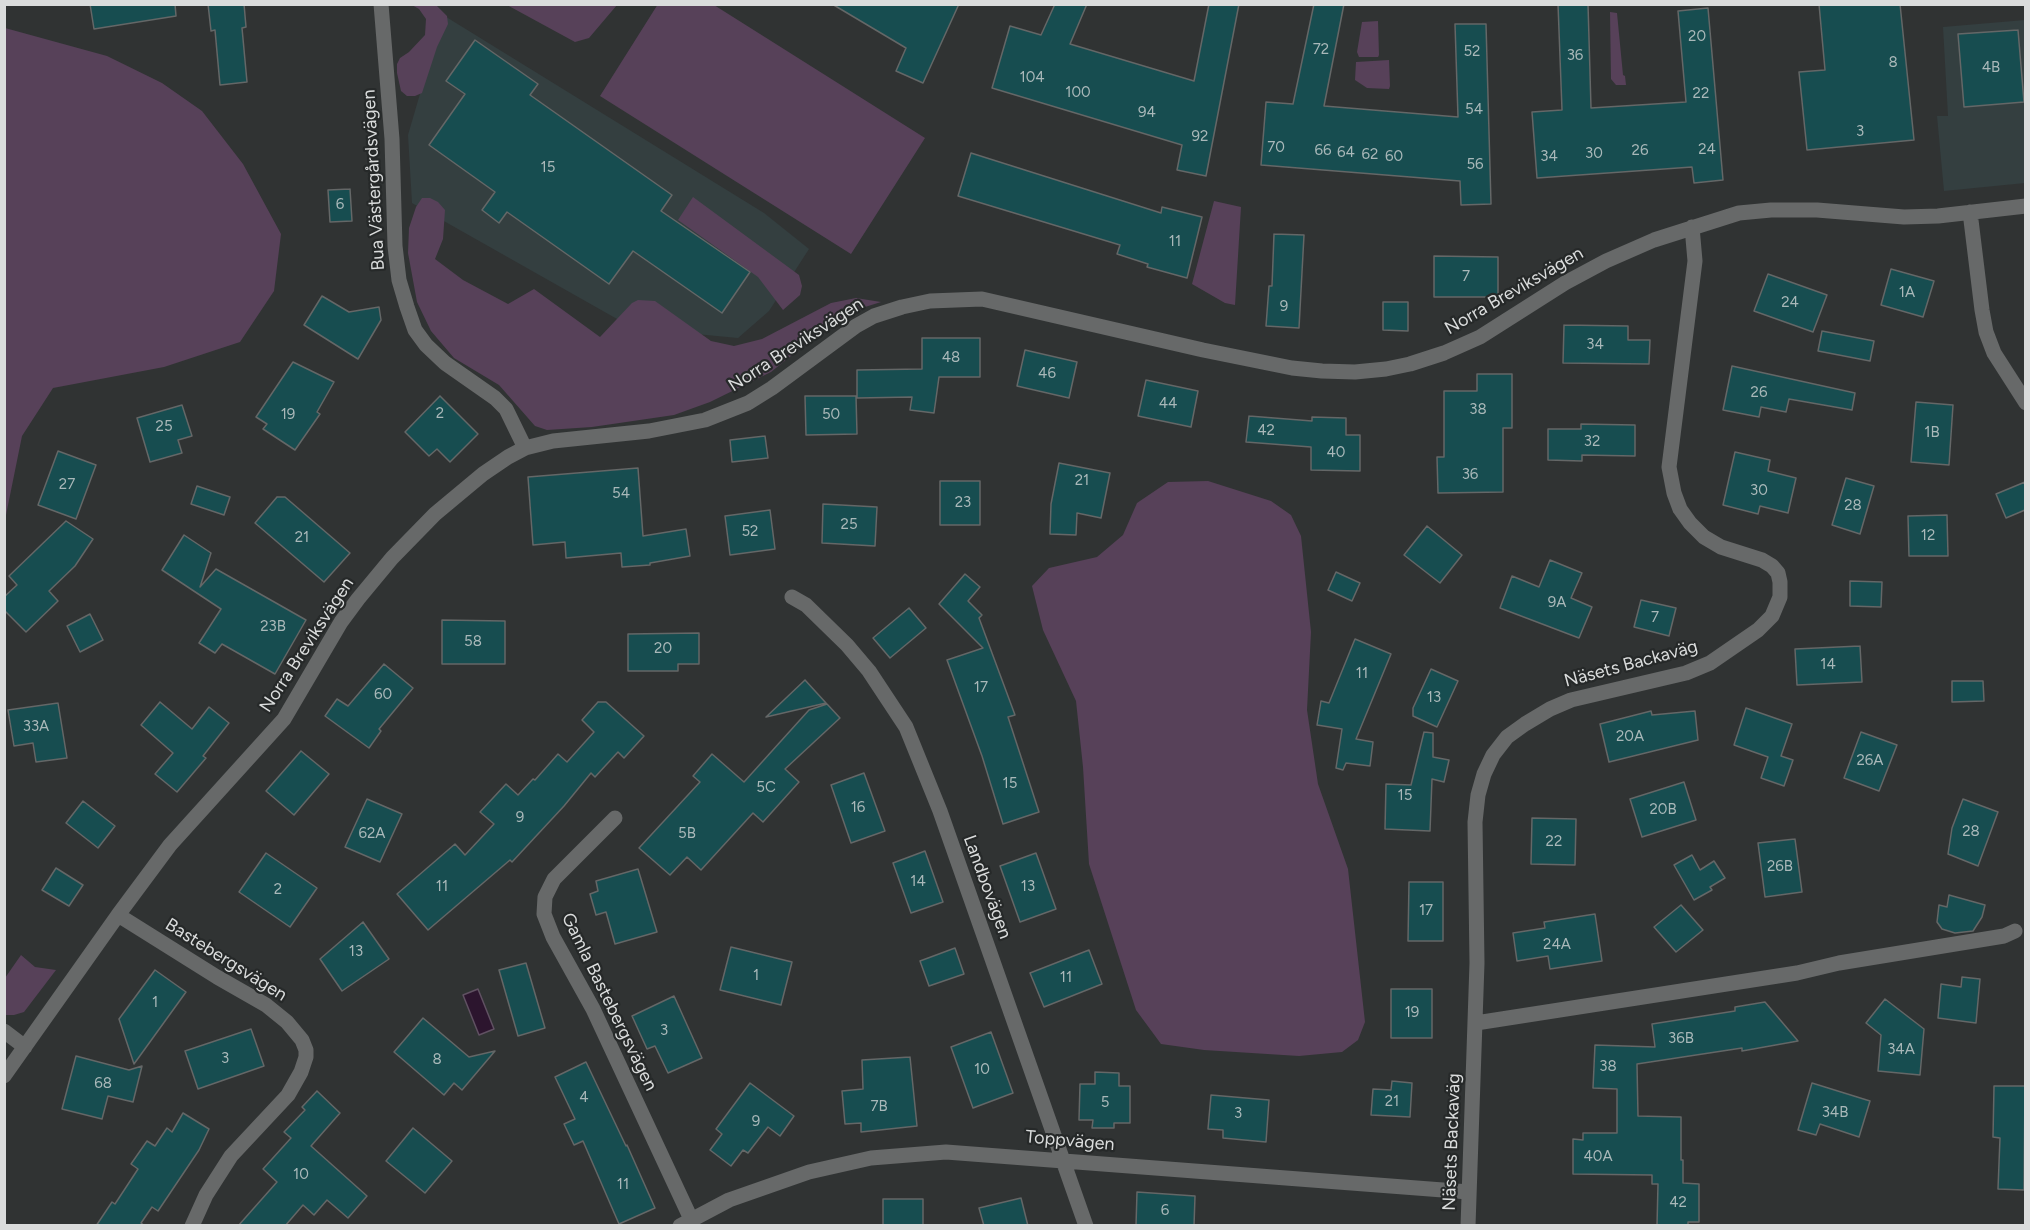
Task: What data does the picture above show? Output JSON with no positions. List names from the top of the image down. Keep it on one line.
{"streets":{"street":["Bua Västergårdsvägen","Norra Breviksvägen","Näsets Backaväg","Landbovägen","Bastebergsvägen","Gamla Bastebergsvägen","Toppvägen"]},"crossings":[["Bua Västergårdsvägen","Norra Breviksvägen"],["Norra Breviksvägen","Näsets Backaväg"],["Norra Breviksvägen","Bastebergsvägen"],["Näsets Backaväg","Toppvägen"],["Landbovägen","Toppvägen"],["Gamla Bastebergsvägen","Toppvägen"]],"house_numbers":["20","72","52","36","8","4B","104","100","22","54","94","3","92","70","24","66","26","64","30","62","60","34","56","15","6","11","7","1A","24","9","34","48","46","26","44","38","2","19","50","25","42","1B","32","40","36","21","27","30","54","23","28","25","52","12","21","9A","7","23B","58","20","14","11","17","60","13","33A","20A","26A","15","5C","15","16","20B","9","28","62A","5B","22","26B","14","11","13","2","17","24A","13","1","11","1","19","3","36B","34A","3","8","38","10","68","4","21","5","7B","34B","3","9","40A","10","11","42","6"]}
